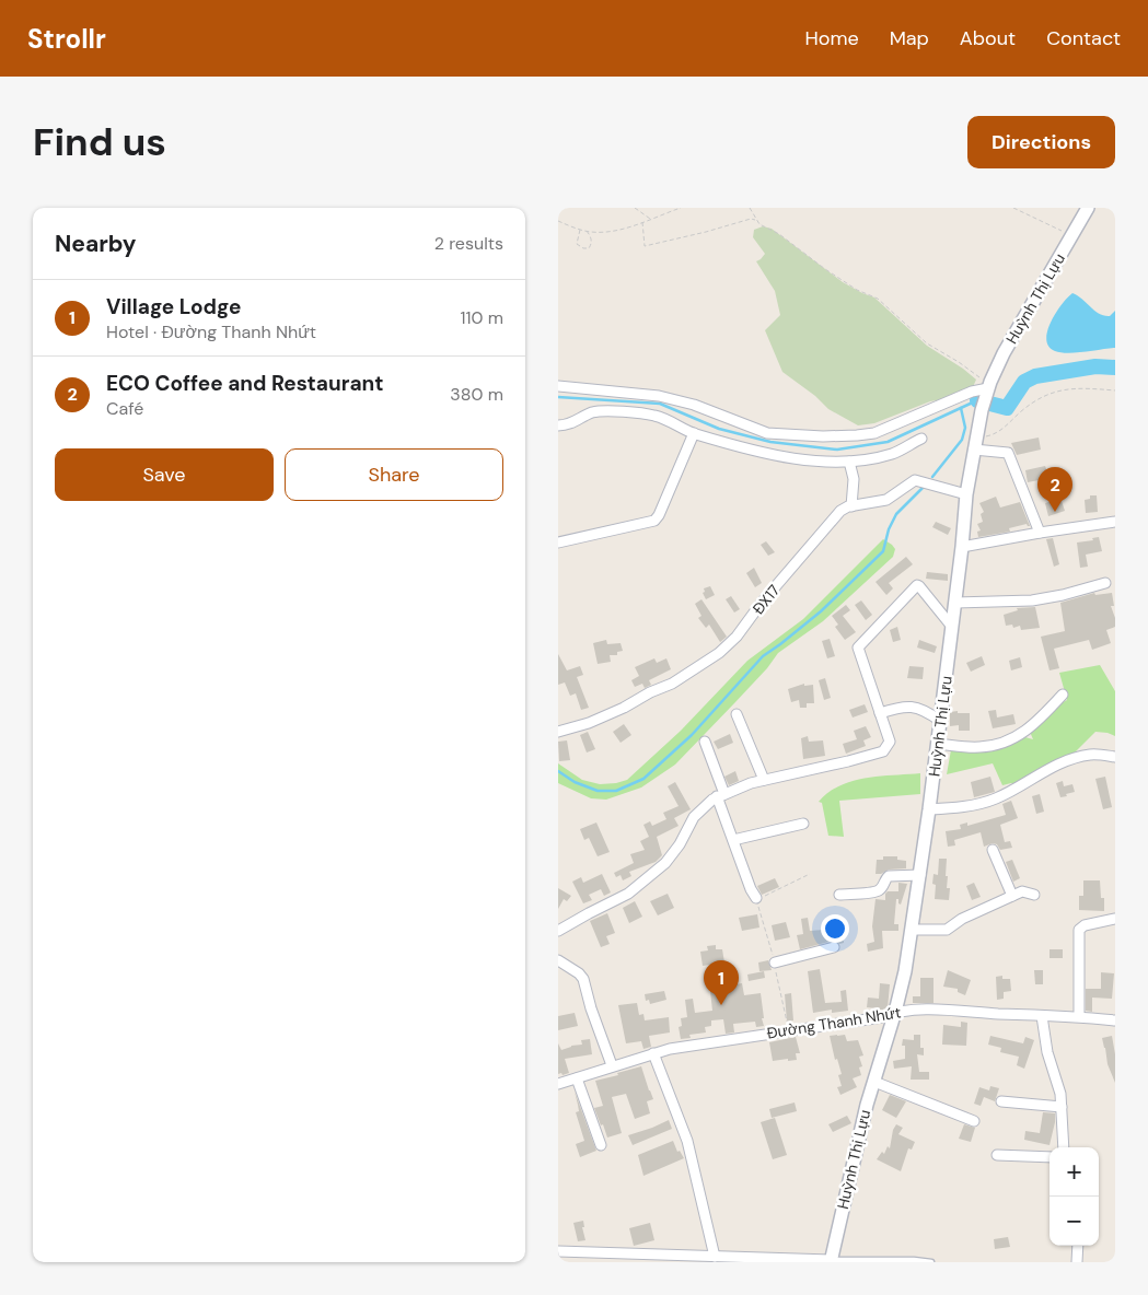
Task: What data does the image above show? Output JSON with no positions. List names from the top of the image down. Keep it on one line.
{"streets":{"street":["Huỳnh Thị Lựu","ĐX17","Đường Thanh Nhứt"]},"crossings":[["Huỳnh Thị Lựu","ĐX17"],["Huỳnh Thị Lựu","Đường Thanh Nhứt"]],"page":{"header":"Strollr","nav":["Home","Map","About","Contact"],"buttons":["Directions",["Save","Share"]],"title":"Find us","heading":["Nearby","2 results"],"list":[{"mark":"1","name":"Village Lodge","note":"Hotel · Đường Thanh Nhứt","value":"110 m"},{"mark":"2","name":"ECO Coffee and Restaurant","note":"Café","value":"380 m"}],"pins":["2","1"],"map_buttons":["+","−"]}}
